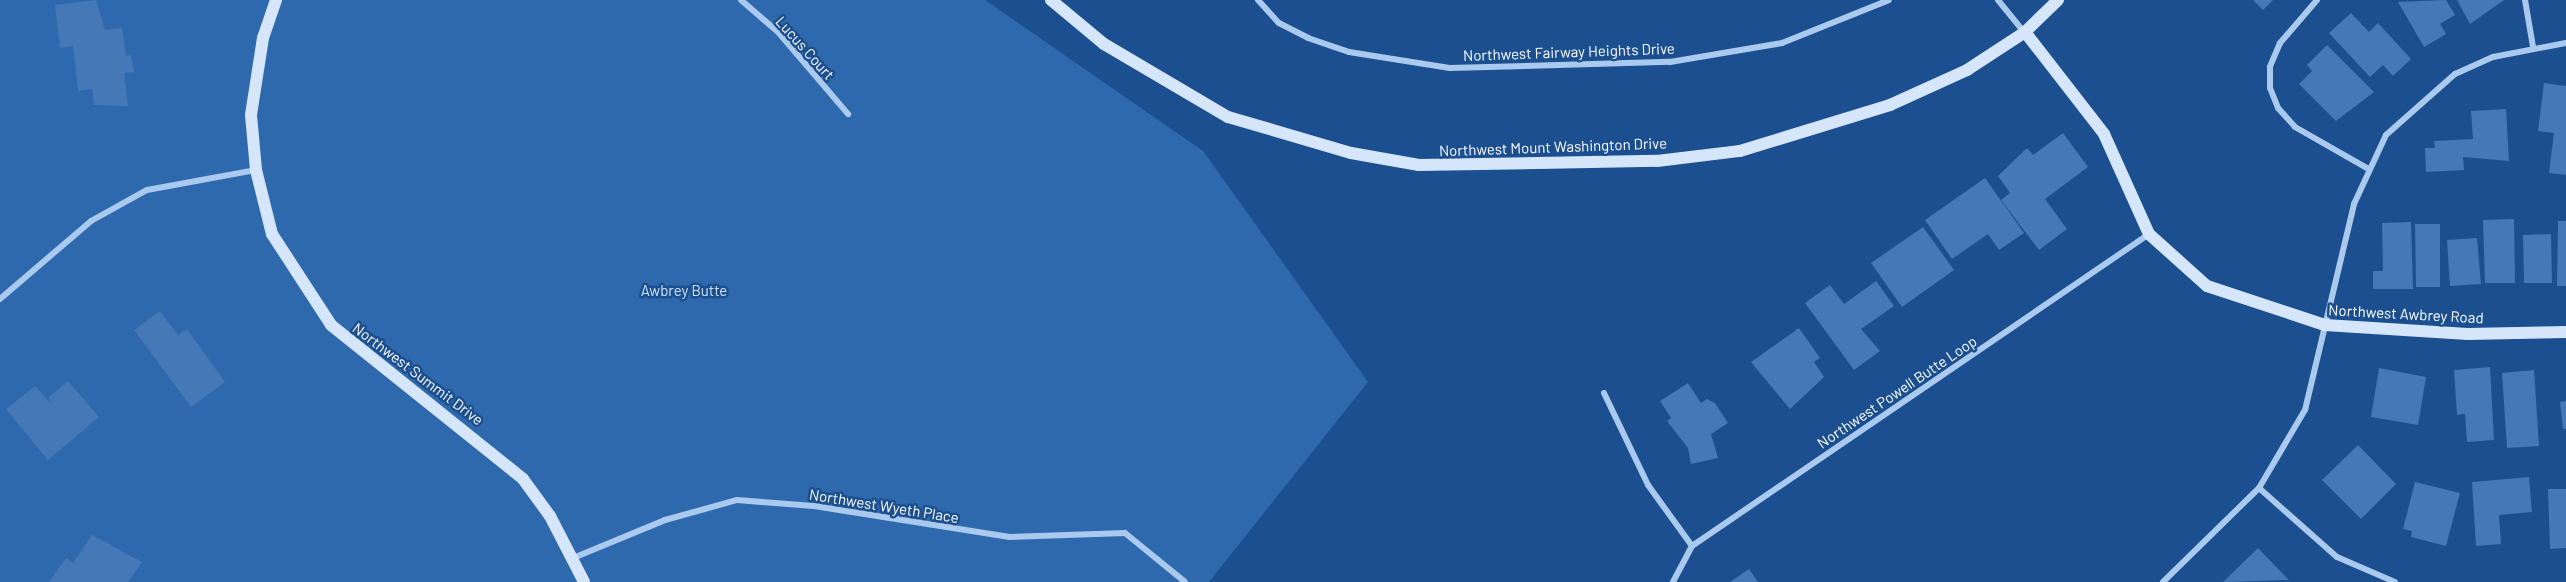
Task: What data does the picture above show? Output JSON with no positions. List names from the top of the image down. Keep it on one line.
{"streets":{"street":["Lucus Court","Northwest Fairway Heights Drive","Northwest Mount Washington Drive","Northwest Awbrey Road","Northwest Summit Drive","Northwest Powell Butte Loop","Northwest Wyeth Place"]},"crossings":[["Northwest Mount Washington Drive","Northwest Awbrey Road"],["Northwest Awbrey Road","Northwest Powell Butte Loop"],["Northwest Summit Drive","Northwest Wyeth Place"]],"parks":["Awbrey Butte"]}
